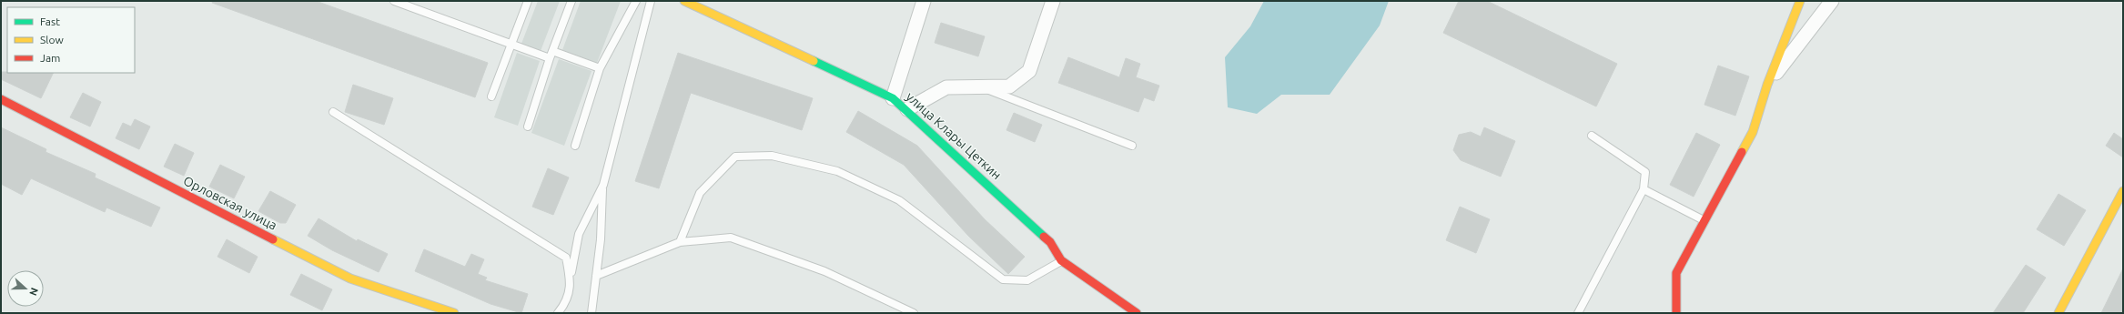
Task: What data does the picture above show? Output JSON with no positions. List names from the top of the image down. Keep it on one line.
{"streets":{"street":["улица Клары Цеткин","Орловская улица"]},"legend":["Fast","Slow","Jam"],"north":"right"}
